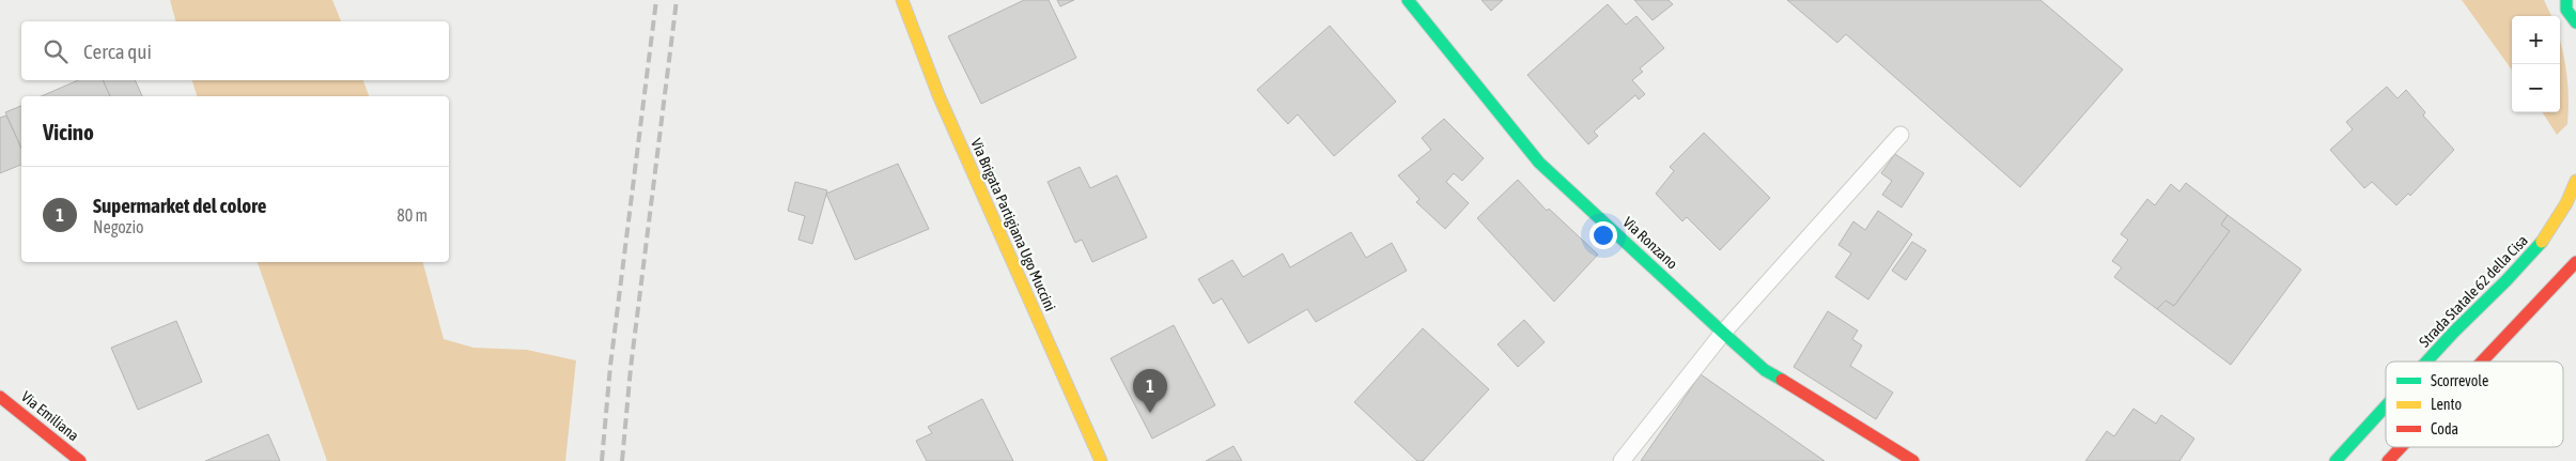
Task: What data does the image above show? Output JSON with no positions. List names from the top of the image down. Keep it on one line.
{"streets":{"main road":["Via Brigata Partigiana Ugo Muccini","Via Ronzano","Strada Statale 62 della Cisa","Via Emiliana"]},"legend":["Scorrevole","Lento","Coda"],"page":{"map_buttons":["+","−"],"search":"Cerca qui","heading":"Vicino","list":[{"mark":"1","name":"Supermarket del colore","note":"Negozio","value":"80 m"}],"pins":"1"}}
